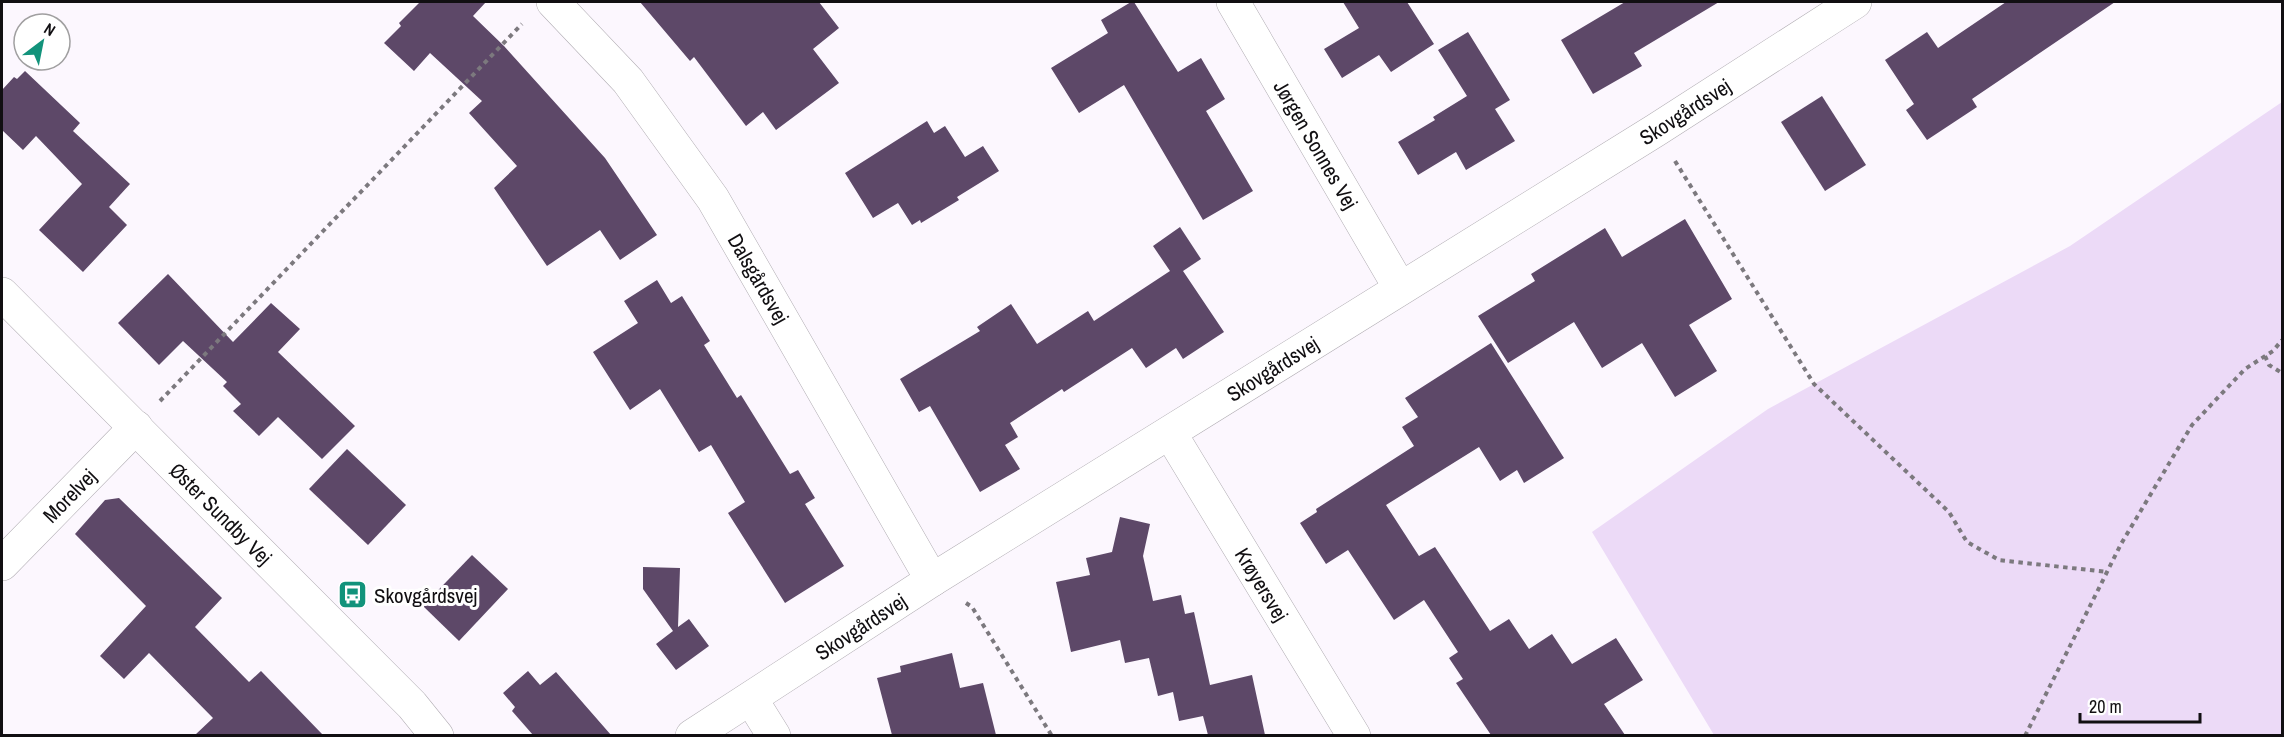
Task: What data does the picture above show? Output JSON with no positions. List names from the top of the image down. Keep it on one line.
{"streets":{"street":["Skovgårdsvej","Jørgen Sonnes Vej","Dalsgårdsvej","Morelvej","Øster Sundby Vej","Krøyersvej"]},"crossings":[["Skovgårdsvej","Jørgen Sonnes Vej"],["Skovgårdsvej","Dalsgårdsvej"],["Skovgårdsvej","Krøyersvej"],["Morelvej","Øster Sundby Vej"]],"places":{"bus stop":["Skovgårdsvej"]},"scale_bar":"20 m","north":"top right"}
